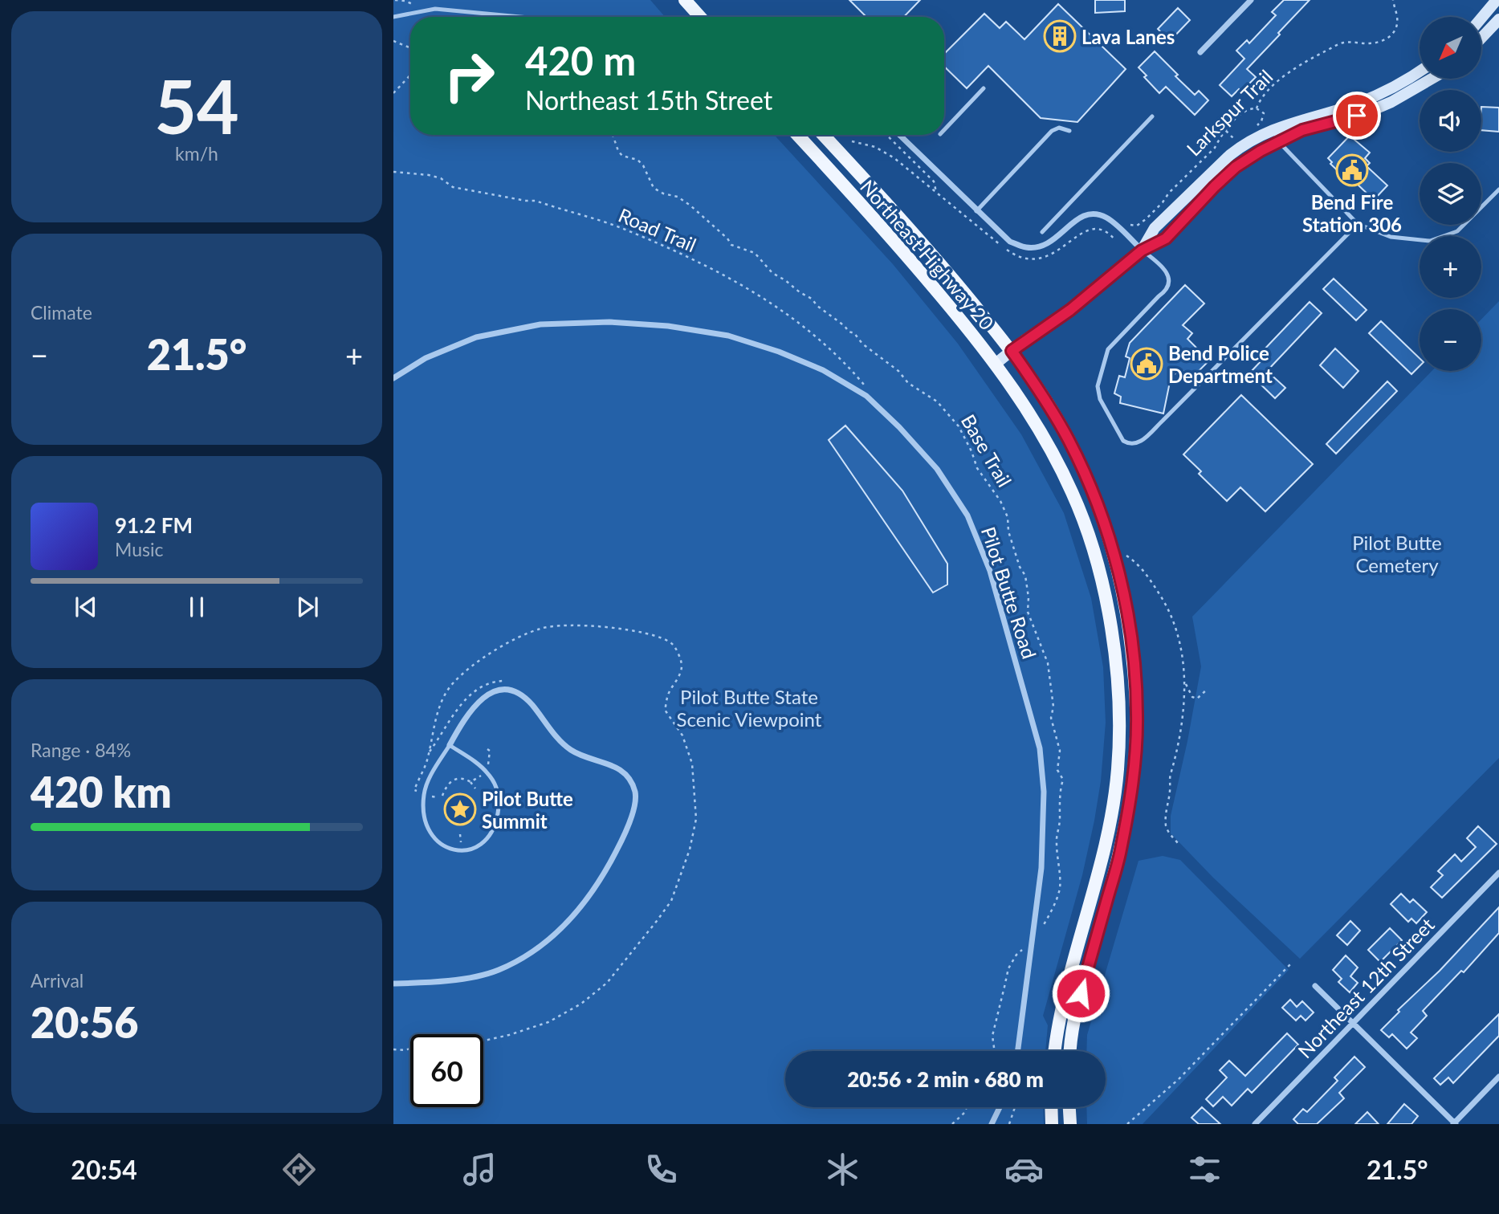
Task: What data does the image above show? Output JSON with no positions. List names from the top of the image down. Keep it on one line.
{"streets":{"main road":["Northeast Highway 20"],"street":["Pilot Butte Road","Northeast 12th Street"],"path":["Larkspur Trail","Road Trail","Base Trail"]},"parks":["Pilot Butte Cemetery","Pilot Butte State Scenic Viewpoint"],"places":{"building":["Lava Lanes"],"public building":["Bend Fire Station 306","Bend Police Department"],"place":["Pilot Butte Summit"]},"north":"bottom left","page":{"tile":[["54","km/h"],"Climate",["Range · 84%","420 km"],["Arrival","20:56"]],"map_buttons":["+","−"],"turn":["420 m","Northeast 15th Street"],"heat":["−","21.5°","+"],"song":["91.2 FM","Music"],"limit":"60","trip":"20:56 · 2 min · 680 m","tabs":["20:54","21.5°"]}}
